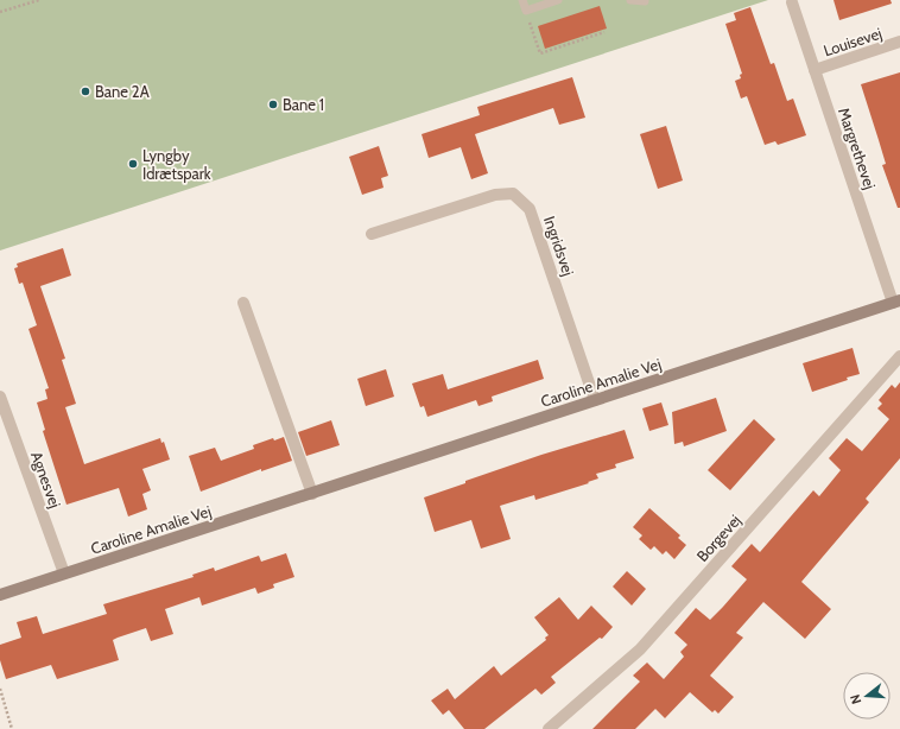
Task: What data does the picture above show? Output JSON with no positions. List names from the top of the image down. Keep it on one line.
{"streets":{"street":["Louisevej","Margrethevej","Ingridsvej","Caroline Amalie Vej","Agnesvej","Borgevej"]},"crossings":[["Louisevej","Margrethevej"],["Margrethevej","Caroline Amalie Vej"],["Ingridsvej","Caroline Amalie Vej"],["Caroline Amalie Vej","Agnesvej"]],"places":["Bane 2A","Bane 1","Lyngby Idrætspark"],"north":"left"}
